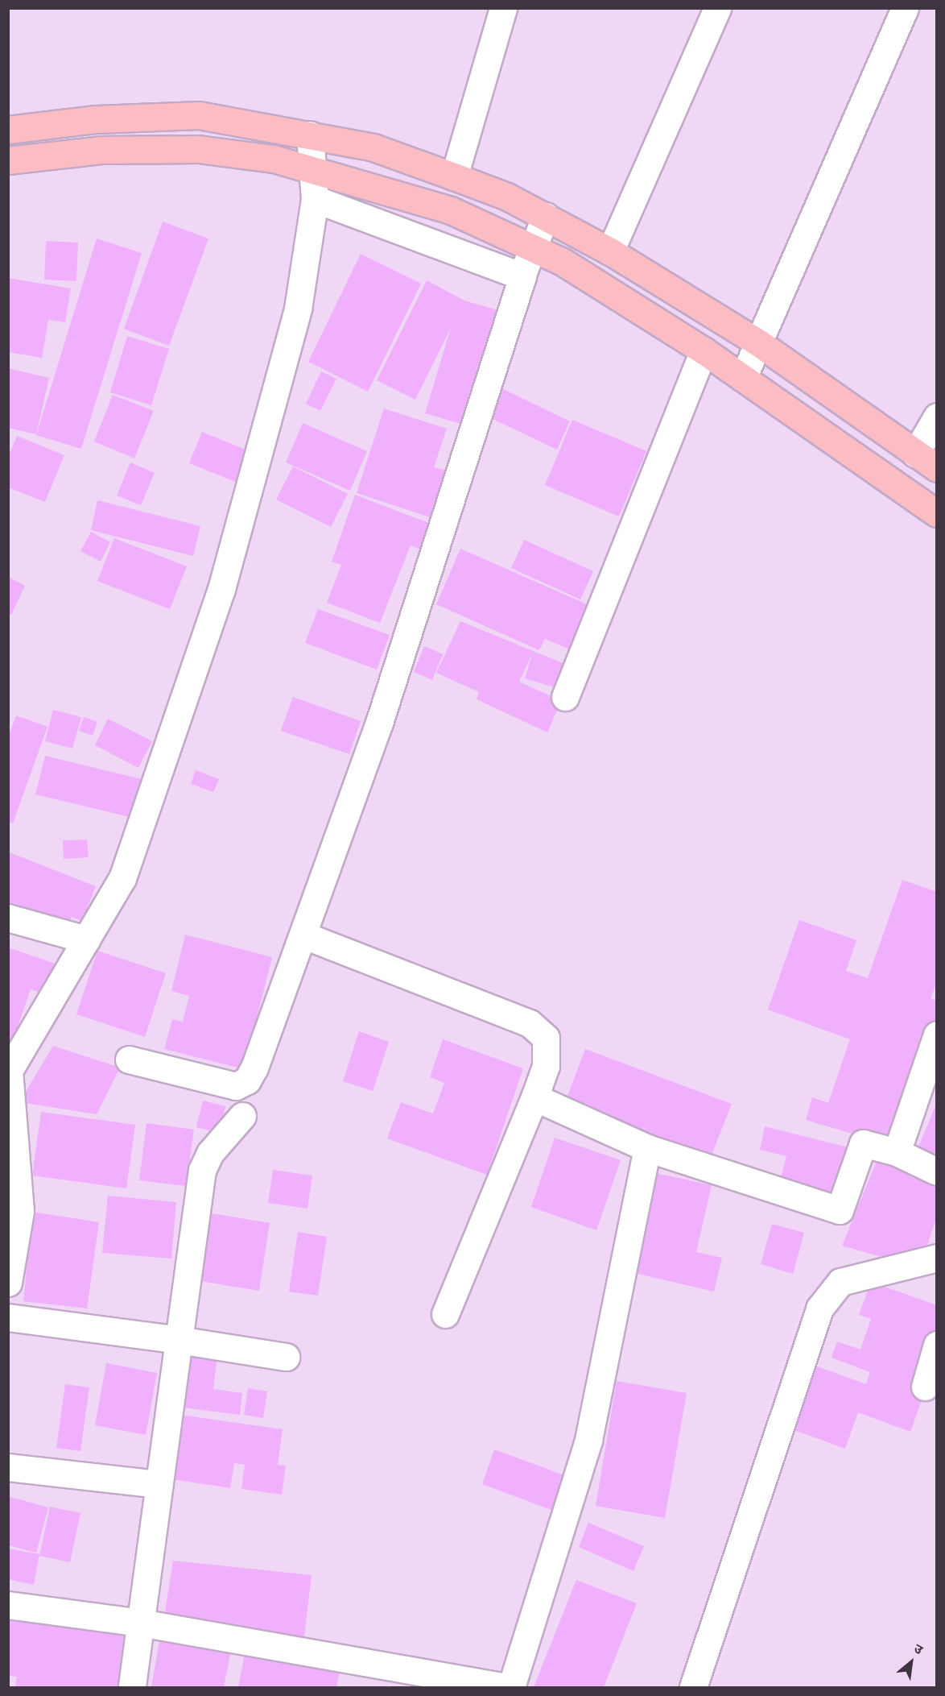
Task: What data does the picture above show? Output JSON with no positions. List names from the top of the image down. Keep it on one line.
{"north":"top right"}
